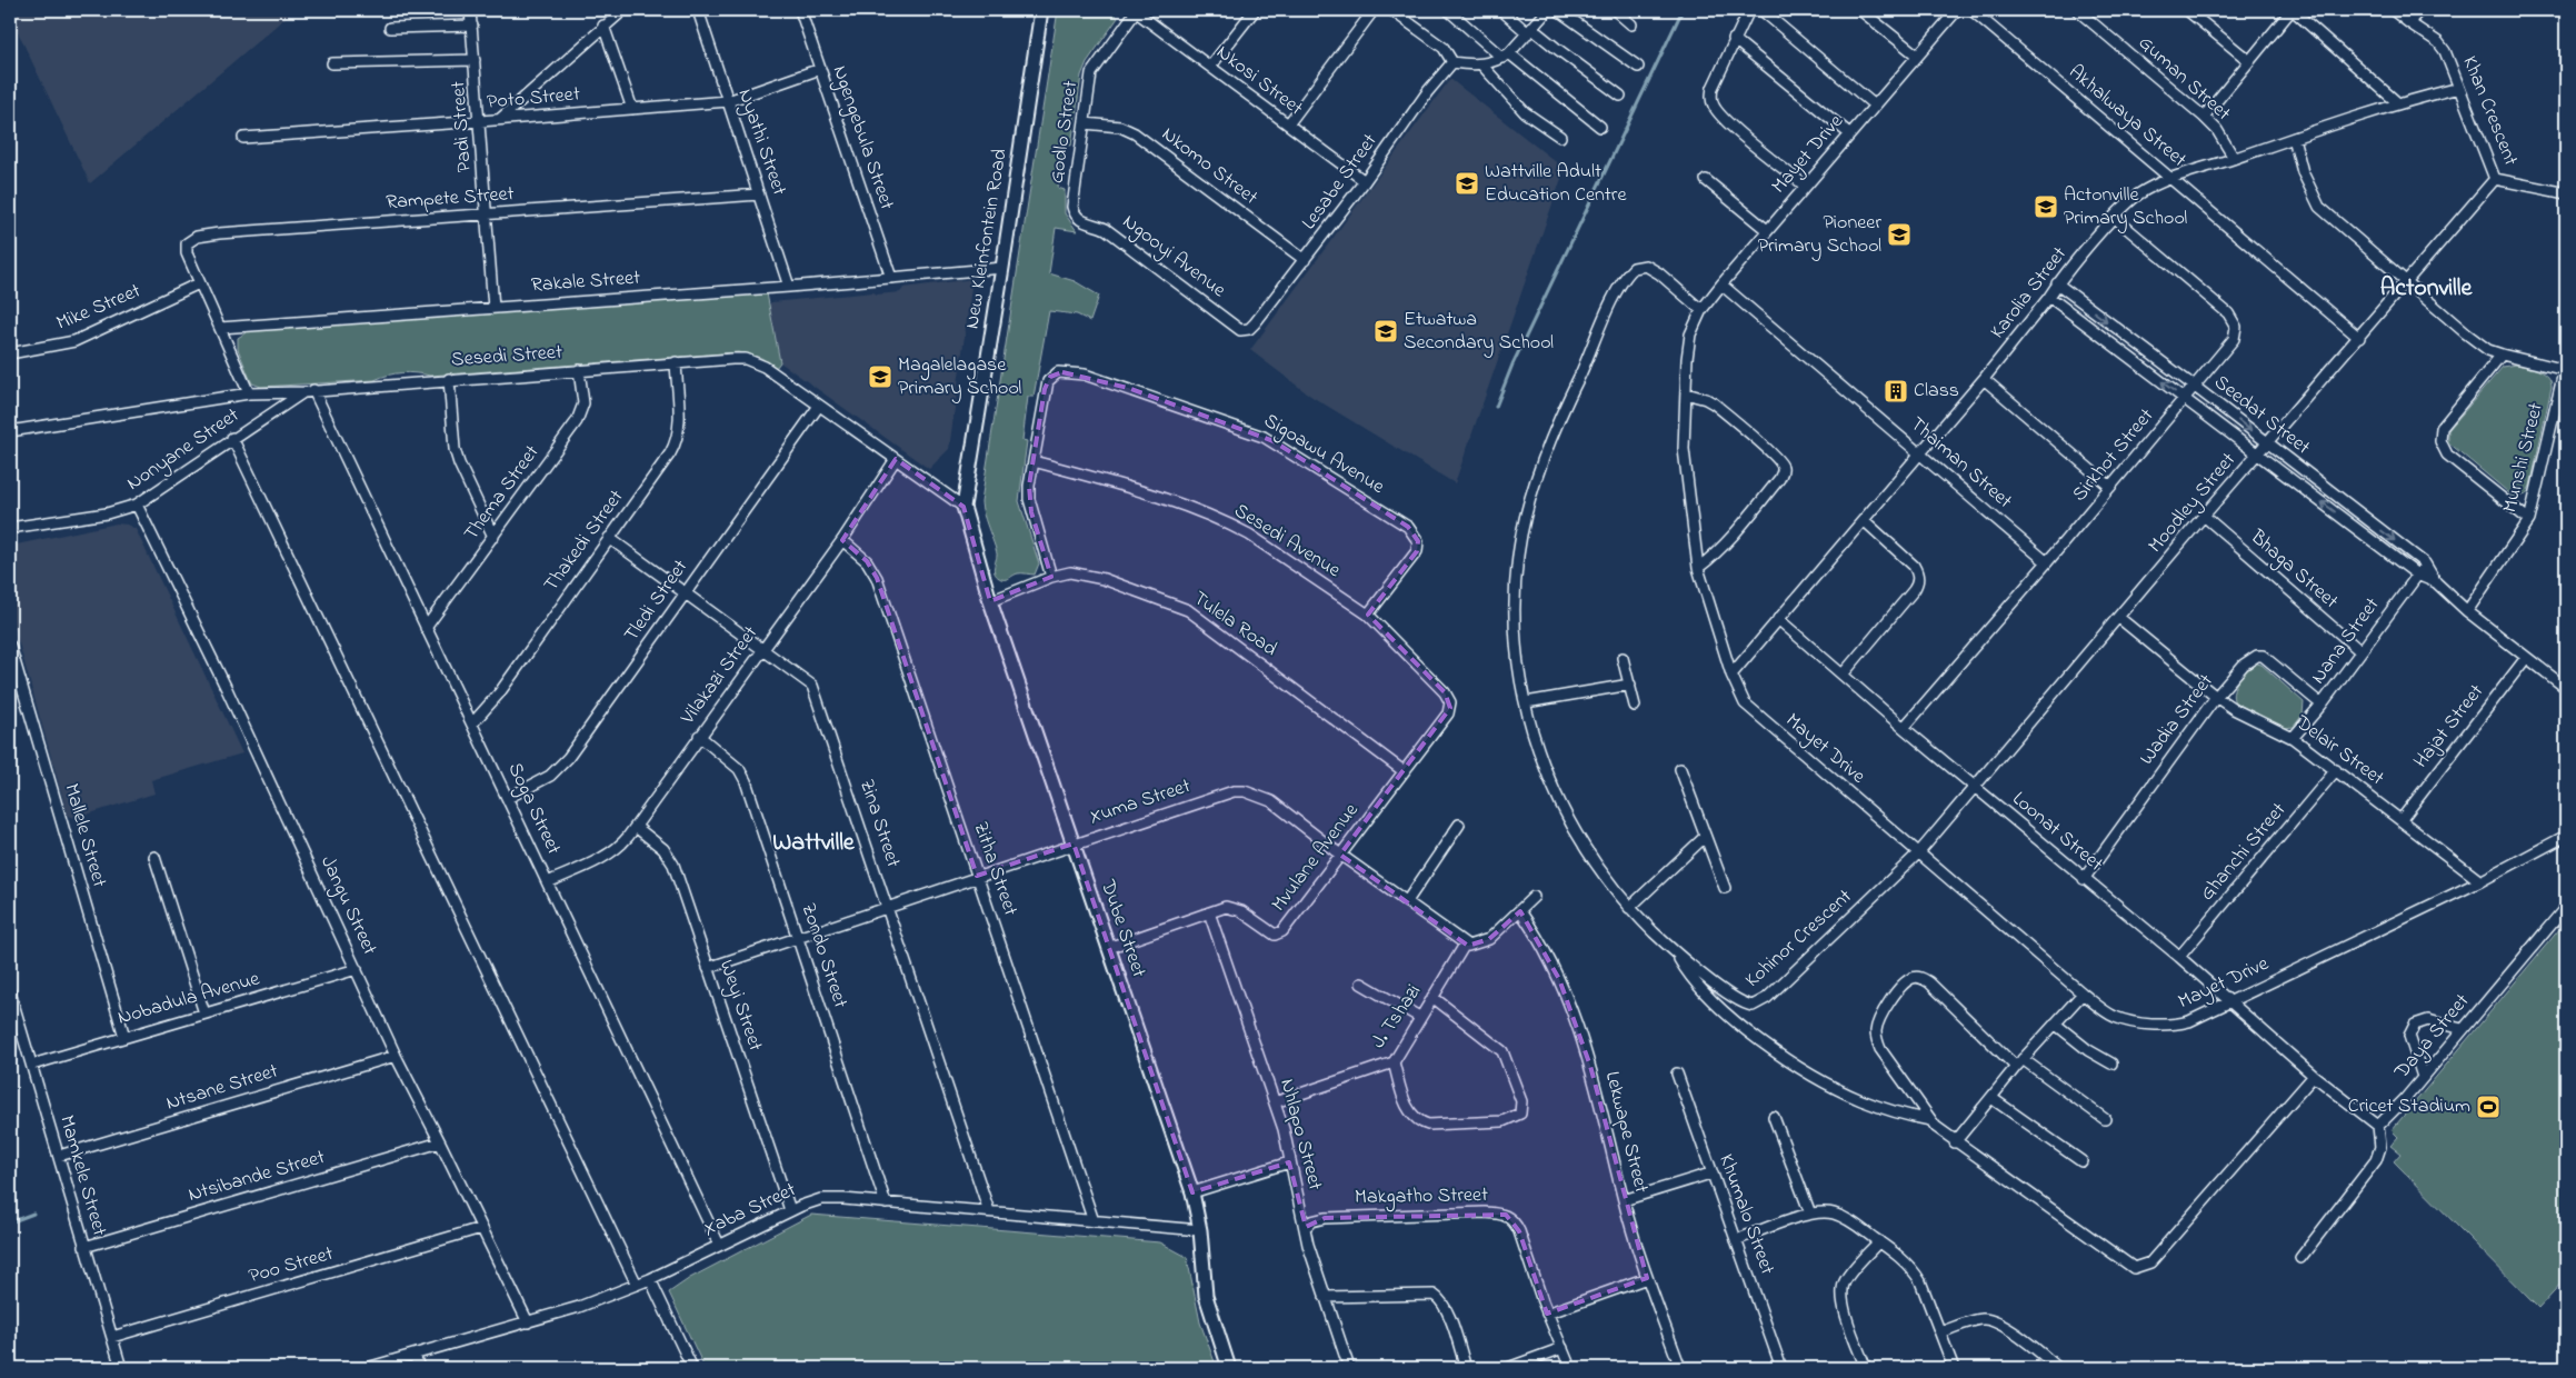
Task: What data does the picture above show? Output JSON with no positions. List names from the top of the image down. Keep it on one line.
{"streets":{"street":["Guman Street","Nkosi Street","Poto Street","Khan Crescent","Akhalwaya Street","Padi Street","Godlo Street","Ngengebula Street","Nyathi Street","Mayet Drive","Nkomo Street","Lesabe Street","Rampete Street","New Kleinfontein Road","Ngooyi Avenue","Rakale Street","Karolia Street","Mike Street","Sesedi Street","Seedat Street","Nonyane Street","Sigoawu Avenue","Sirkhot Street","Munshi Street","Thaiman Street","Thema Street","Moodley Street","Thakedi Street","Sesedi Avenue","Bhaga Street","Tledi Street","Tulela Road","Nana Street","Vilakazi Street","Wadia Street","Hajat Street","Delair Street","Xuma Street","Soga Street","Zina Street","Loonat Street","Mallele Street","Ghanchi Street","Mvulane Avenue","Zitha Street","Jangu Street","Dube Street","Kohinor Crescent","Zondo Street","Nobadula Avenue","Weyi Street","J. Tshazi","Daya Street","Ntsane Street","Lekwape Street","Nhlapo Street","Mamkele Street","Ntsibande Street","Makgatho Street","Xaba Street","Khumalo Street","Poo Street"]},"crossings":[["Guman Street","Karolia Street"],["Nkosi Street","Godlo Street"],["Nkosi Street","Lesabe Street"],["Poto Street","Padi Street"],["Poto Street","Ngengebula Street"],["Poto Street","Nyathi Street"],["Khan Crescent","Karolia Street"],["Khan Crescent","Moodley Street"],["Akhalwaya Street","Karolia Street"],["Akhalwaya Street","Moodley Street"],["Padi Street","Rampete Street"],["Padi Street","Rakale Street"],["Godlo Street","Nkomo Street"],["Godlo Street","Ngooyi Avenue"],["Ngengebula Street","Rakale Street"],["Nyathi Street","Rampete Street"],["Nyathi Street","Rakale Street"],["Mayet Drive","Karolia Street"],["Mayet Drive","Thaiman Street"],["Mayet Drive","Moodley Street"],["Mayet Drive","Delair Street"],["Mayet Drive","Loonat Street"],["Mayet Drive","Kohinor Crescent"],["Nkomo Street","Lesabe Street"],["Lesabe Street","Ngooyi Avenue"],["Rampete Street","Mike Street"],["New Kleinfontein Road","Rakale Street"],["New Kleinfontein Road","Sesedi Street"],["New Kleinfontein Road","Dube Street"],["Karolia Street","Seedat Street"],["Karolia Street","Sirkhot Street"],["Karolia Street","Thaiman Street"],["Karolia Street","Loonat Street"],["Sesedi Street","Nonyane Street"],["Sesedi Street","Thema Street"],["Sesedi Street","Thakedi Street"],["Sesedi Street","Tledi Street"],["Sesedi Street","Vilakazi Street"],["Sesedi Street","Soga Street"],["Sesedi Street","Dube Street"],["Seedat Street","Sirkhot Street"],["Seedat Street","Munshi Street"],["Seedat Street","Moodley Street"],["Seedat Street","Nana Street"],["Seedat Street","Hajat Street"],["Nonyane Street","Jangu Street"],["Sigoawu Avenue","Sesedi Avenue"],["Sirkhot Street","Thaiman Street"],["Sirkhot Street","Loonat Street"],["Thema Street","Soga Street"],["Moodley Street","Bhaga Street"],["Moodley Street","Delair Street"],["Moodley Street","Loonat Street"],["Moodley Street","Kohinor Crescent"],["Thakedi Street","Soga Street"],["Thakedi Street","Zina Street"],["Sesedi Avenue","Mvulane Avenue"],["Bhaga Street","Nana Street"],["Tledi Street","Soga Street"],["Tledi Street","Zina Street"],["Tulela Road","Mvulane Avenue"],["Tulela Road","Dube Street"],["Nana Street","Wadia Street"],["Nana Street","Delair Street"],["Vilakazi Street","Soga Street"],["Vilakazi Street","Zina Street"],["Vilakazi Street","Zitha Street"],["Vilakazi Street","Zondo Street"],["Vilakazi Street","Weyi Street"],["Wadia Street","Delair Street"],["Wadia Street","Loonat Street"],["Hajat Street","Delair Street"],["Delair Street","Ghanchi Street"],["Xuma Street","Zina Street"],["Xuma Street","Mvulane Avenue"],["Xuma Street","Zitha Street"],["Xuma Street","Dube Street"],["Xuma Street","Zondo Street"],["Xuma Street","Weyi Street"],["Xuma Street","J. Tshazi"],["Soga Street","Xaba Street"],["Zina Street","Xaba Street"],["Loonat Street","Ghanchi Street"],["Mallele Street","Nobadula Avenue"],["Mvulane Avenue","Dube Street"],["Mvulane Avenue","Nhlapo Street"],["Zitha Street","Xaba Street"],["Jangu Street","Nobadula Avenue"],["Jangu Street","Ntsane Street"],["Jangu Street","Ntsibande Street"],["Jangu Street","Xaba Street"],["Jangu Street","Poo Street"],["Dube Street","Xaba Street"],["Zondo Street","Xaba Street"],["Nobadula Avenue","Mamkele Street"],["Weyi Street","Xaba Street"],["J. Tshazi","Nhlapo Street"],["Ntsane Street","Mamkele Street"],["Nhlapo Street","Makgatho Street"],["Mamkele Street","Ntsibande Street"],["Mamkele Street","Poo Street"]],"districts":["Actonville","Wattville"],"places":{"school or university":["Wattville Adult Education Centre","Actonville Primary School","Pioneer Primary School","Etwatwa Secondary School","Magalelagase Primary School"],"building":["Class"],"sports":["Cricet Stadium"]}}
